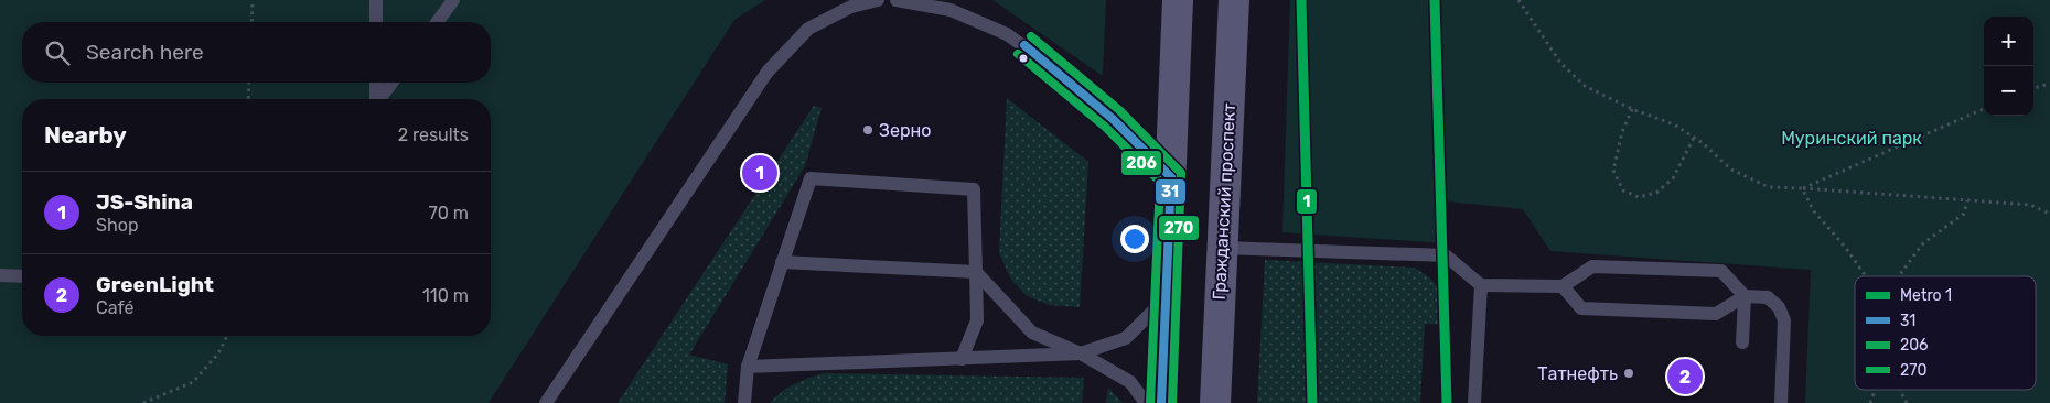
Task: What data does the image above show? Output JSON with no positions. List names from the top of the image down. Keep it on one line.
{"streets":{"main road":["Гражданский проспект"]},"parks":["Муринский парк"],"places":["Зерно","Татнефть"],"lines":["metro line 1","transit line 270","transit line 31","transit line 206"],"legend":["Metro 1","31","206","270"],"page":{"map_buttons":["+","−"],"search":"Search here","heading":["Nearby","2 results"],"pins":["1","2"],"list":[{"mark":"1","name":"JS-Shina","note":"Shop","value":"70 m"},{"mark":"2","name":"GreenLight","note":"Café","value":"110 m"}]}}
